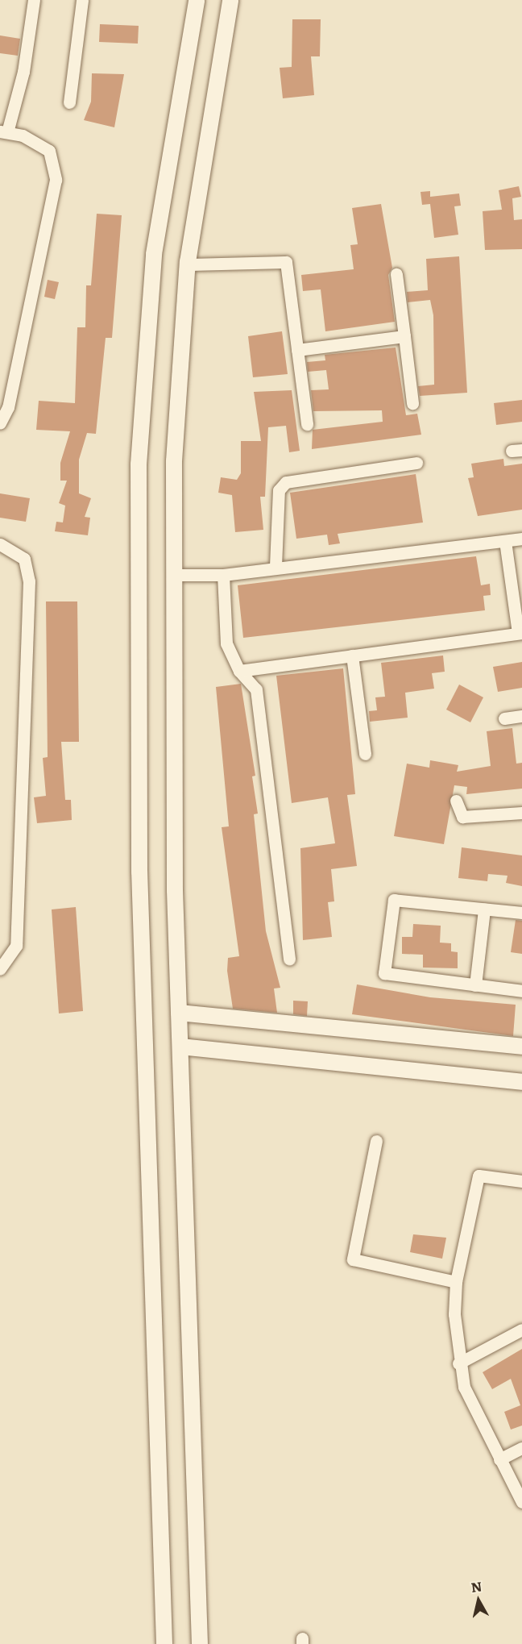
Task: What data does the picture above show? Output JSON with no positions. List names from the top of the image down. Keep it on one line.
{"north":"top"}
